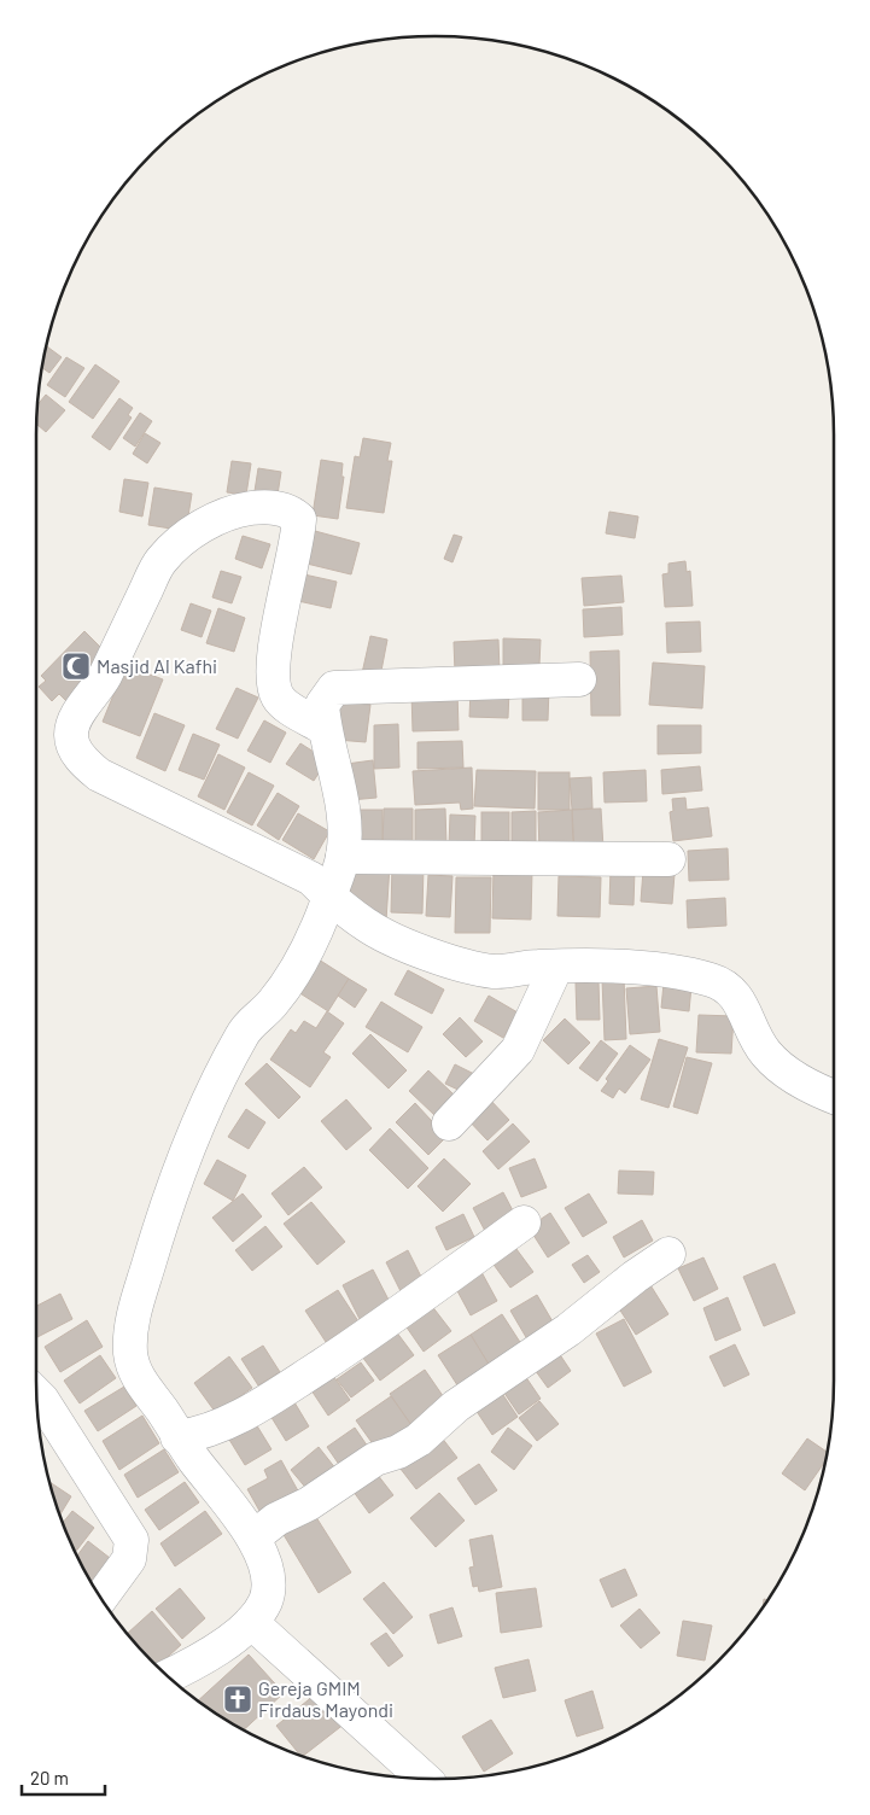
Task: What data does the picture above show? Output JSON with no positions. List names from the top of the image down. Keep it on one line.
{"places":{"mosque":["Masjid Al Kafhi"],"church":["Gereja GMIM Firdaus Mayondi"]},"scale_bar":"20 m"}
